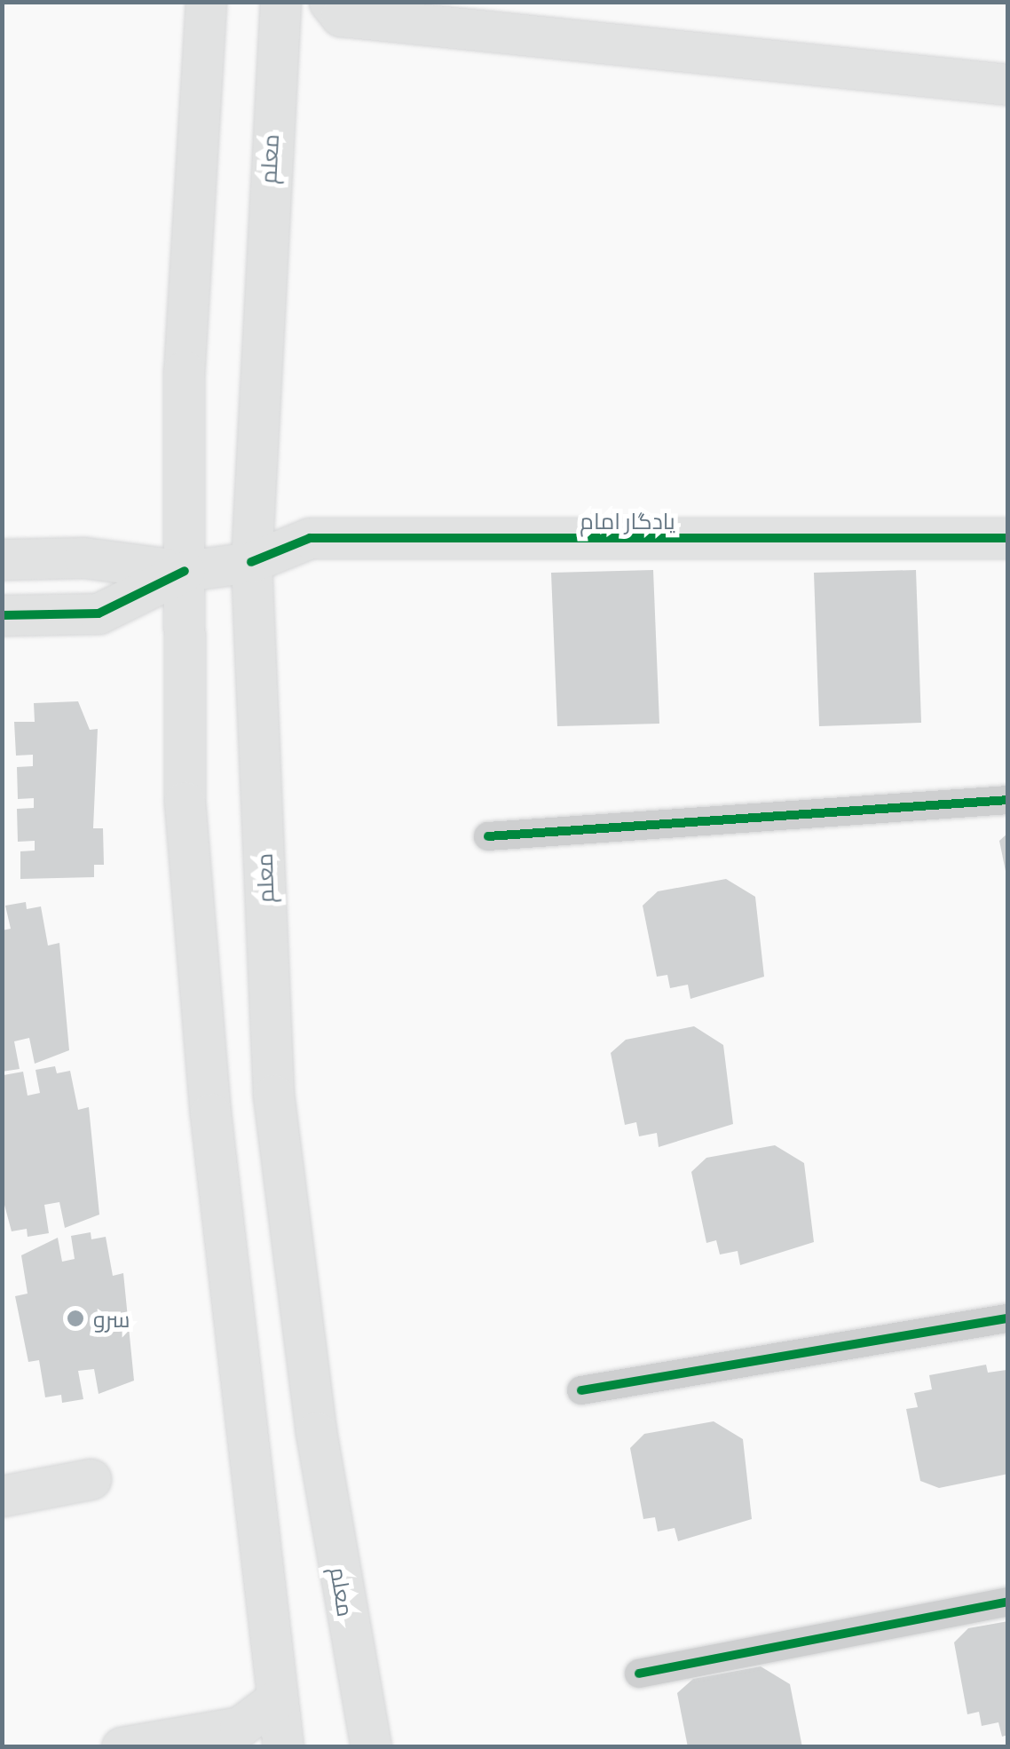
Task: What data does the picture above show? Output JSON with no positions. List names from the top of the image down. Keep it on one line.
{"streets":{"main road":["معلم","یادگار امام"]},"crossings":[["معلم","یادگار امام"]],"places":["سرو"]}
